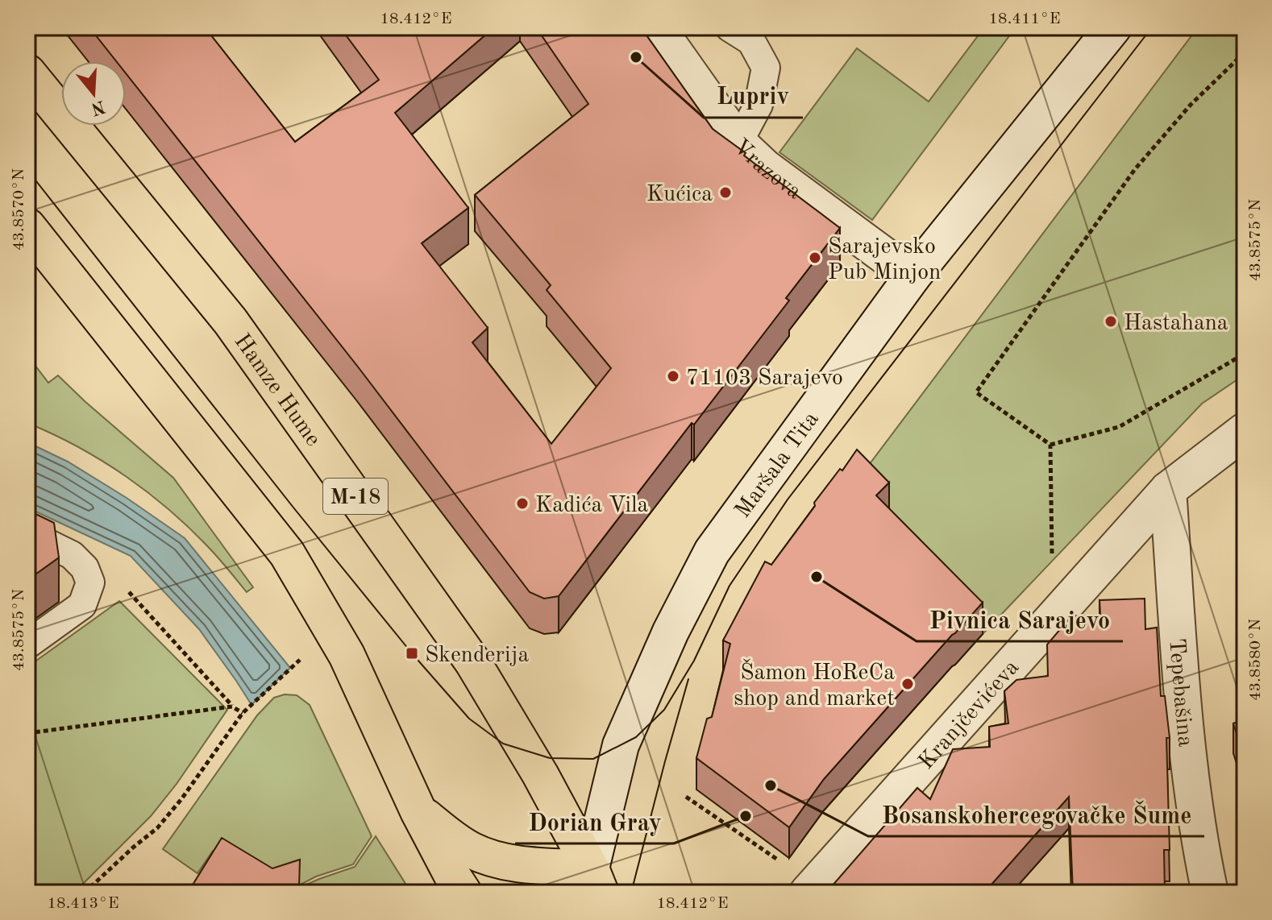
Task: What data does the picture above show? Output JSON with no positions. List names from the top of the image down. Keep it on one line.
{"streets":{"main road":["Hamze Hume","M-18"],"street":["Vrazova","Maršala Tita","Tepebašina","Kranjčevićeva"]},"crossings":[["Vrazova","Maršala Tita"],["Hamze Hume","Maršala Tita"],["Tepebašina","Kranjčevićeva"]],"places":{"other":["Lupriv","Kućica","Sarajevsko Pub Minjon","Hastahana","71103 Sarajevo","Kadića Vila","Pivnica Sarajevo","Šamon HoReCa shop and market","Bosanskohercegovačke Šume","Dorian Gray"],"transit":["Skenderija"]},"north":"bottom","coordinates":["18.412°E","18.411°E","43.8570°N","43.8575°N","43.8580°N","18.413°E"]}
